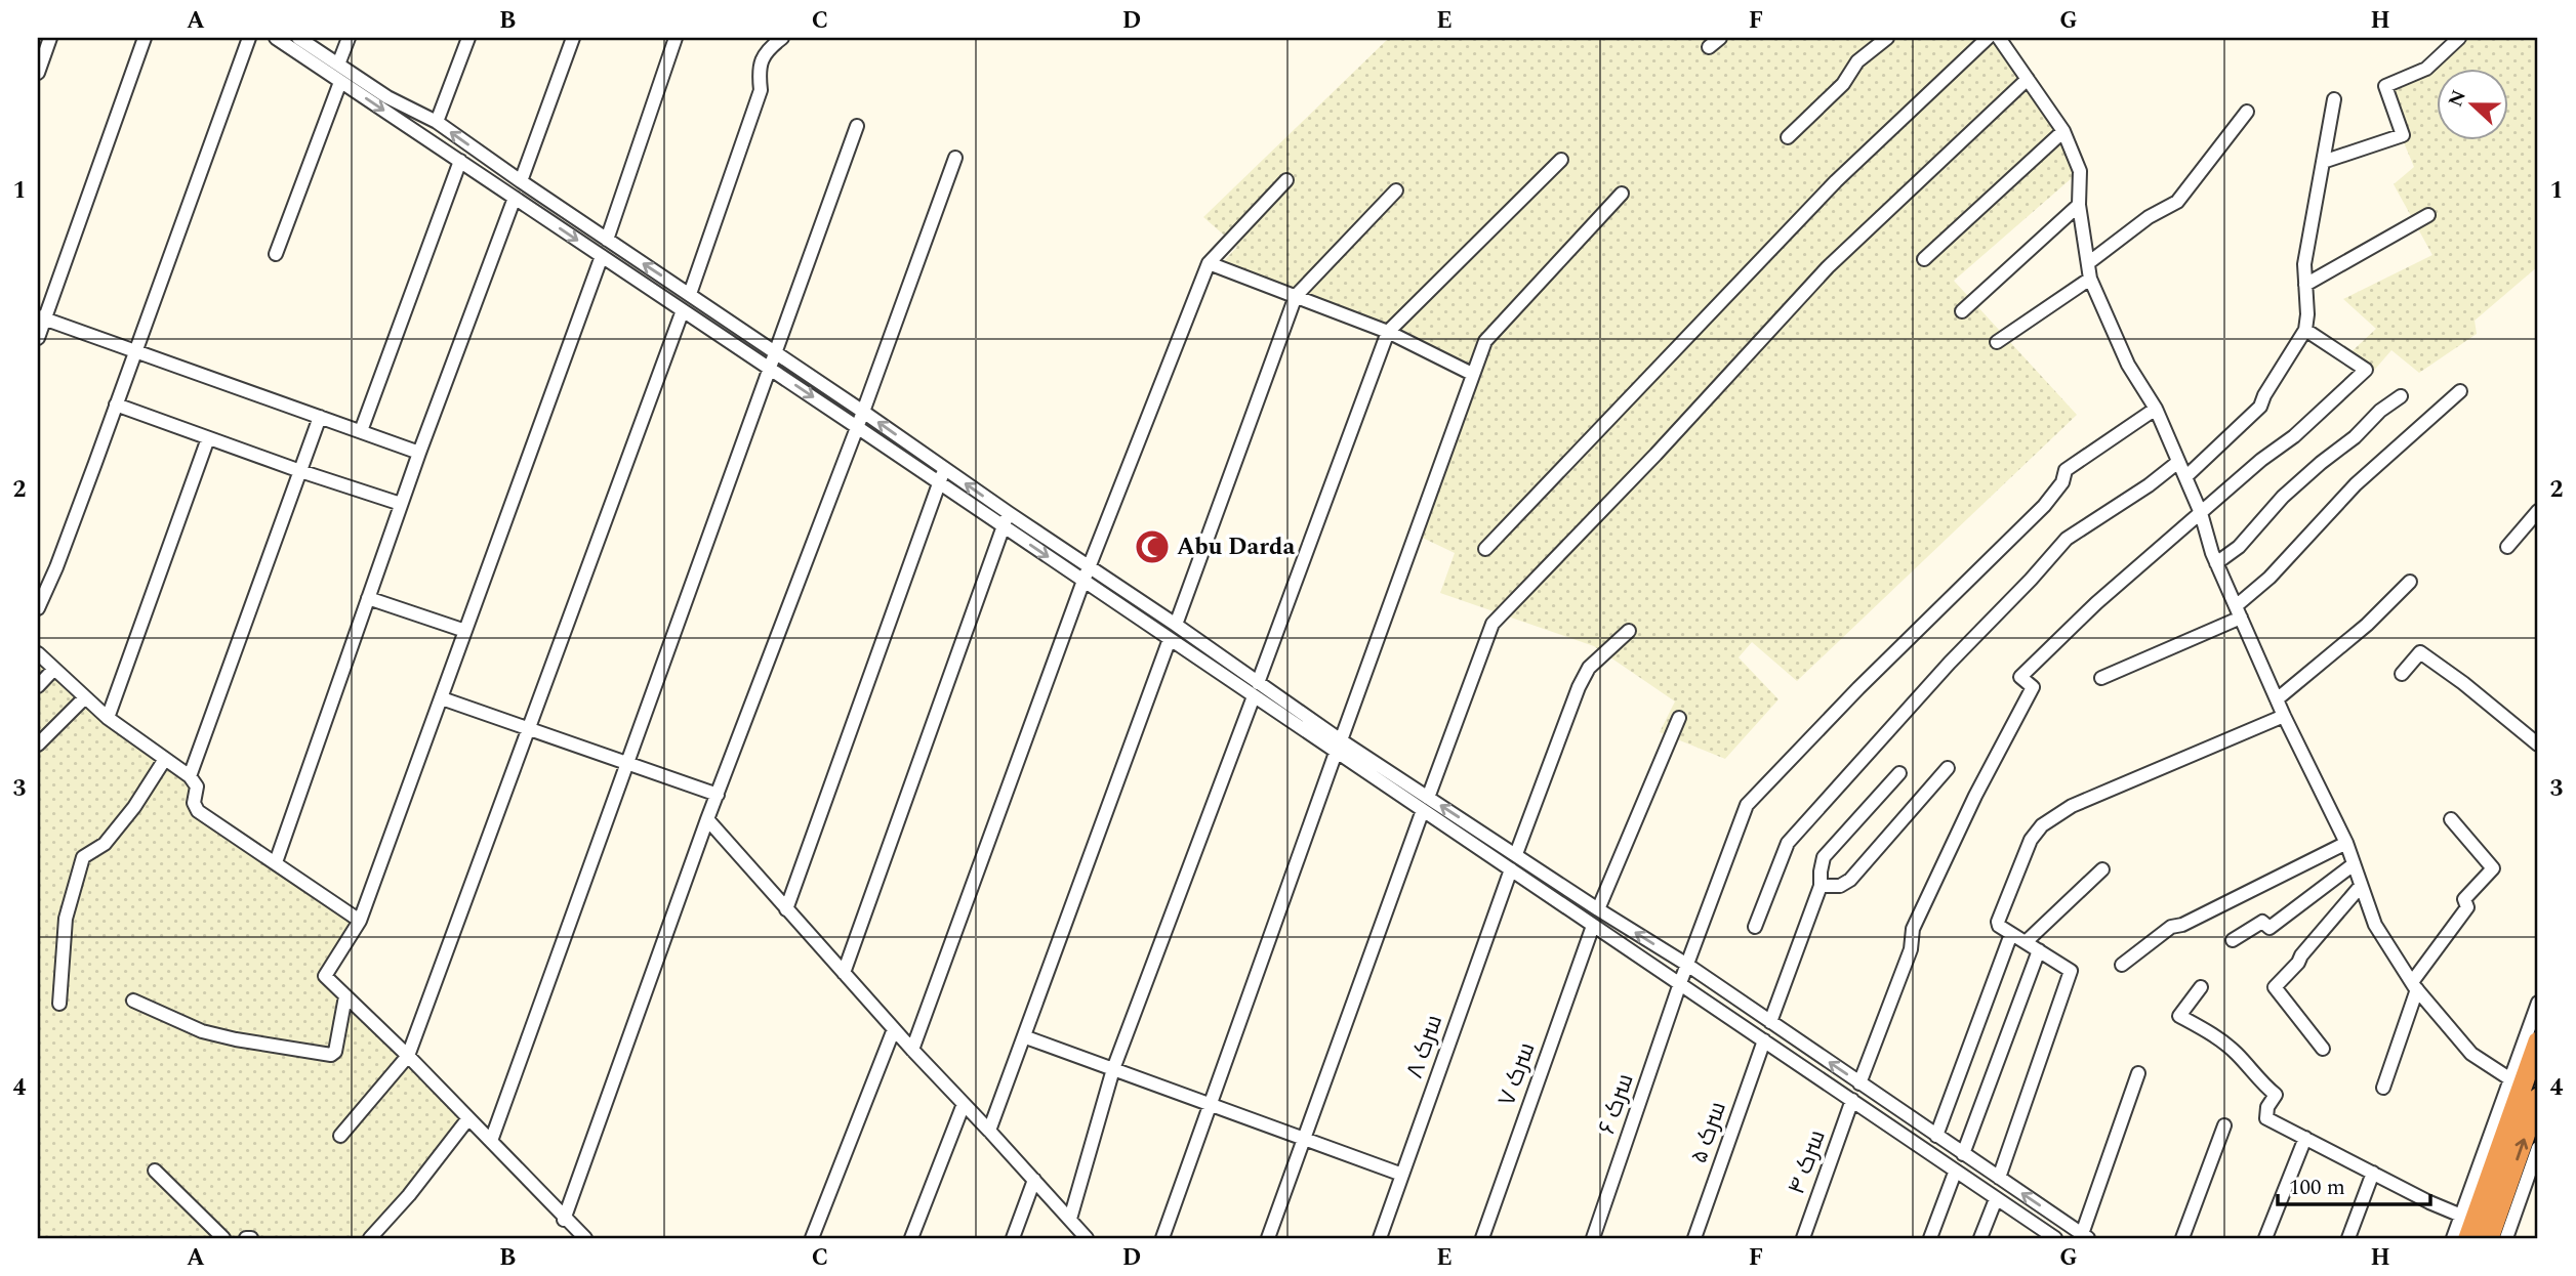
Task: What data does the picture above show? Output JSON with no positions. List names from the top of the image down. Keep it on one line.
{"streets":{"street":["سرک ۸","سرک ۷","سرک ۶","سرک ۵","سرک ۴"]},"places":{"mosque":["Abu Darda"]},"scale_bar":"100 m","north":"left","grid":{"columns":["A","B","C","D","E","F","G","H"],"rows":["1","2","3","4"]}}
